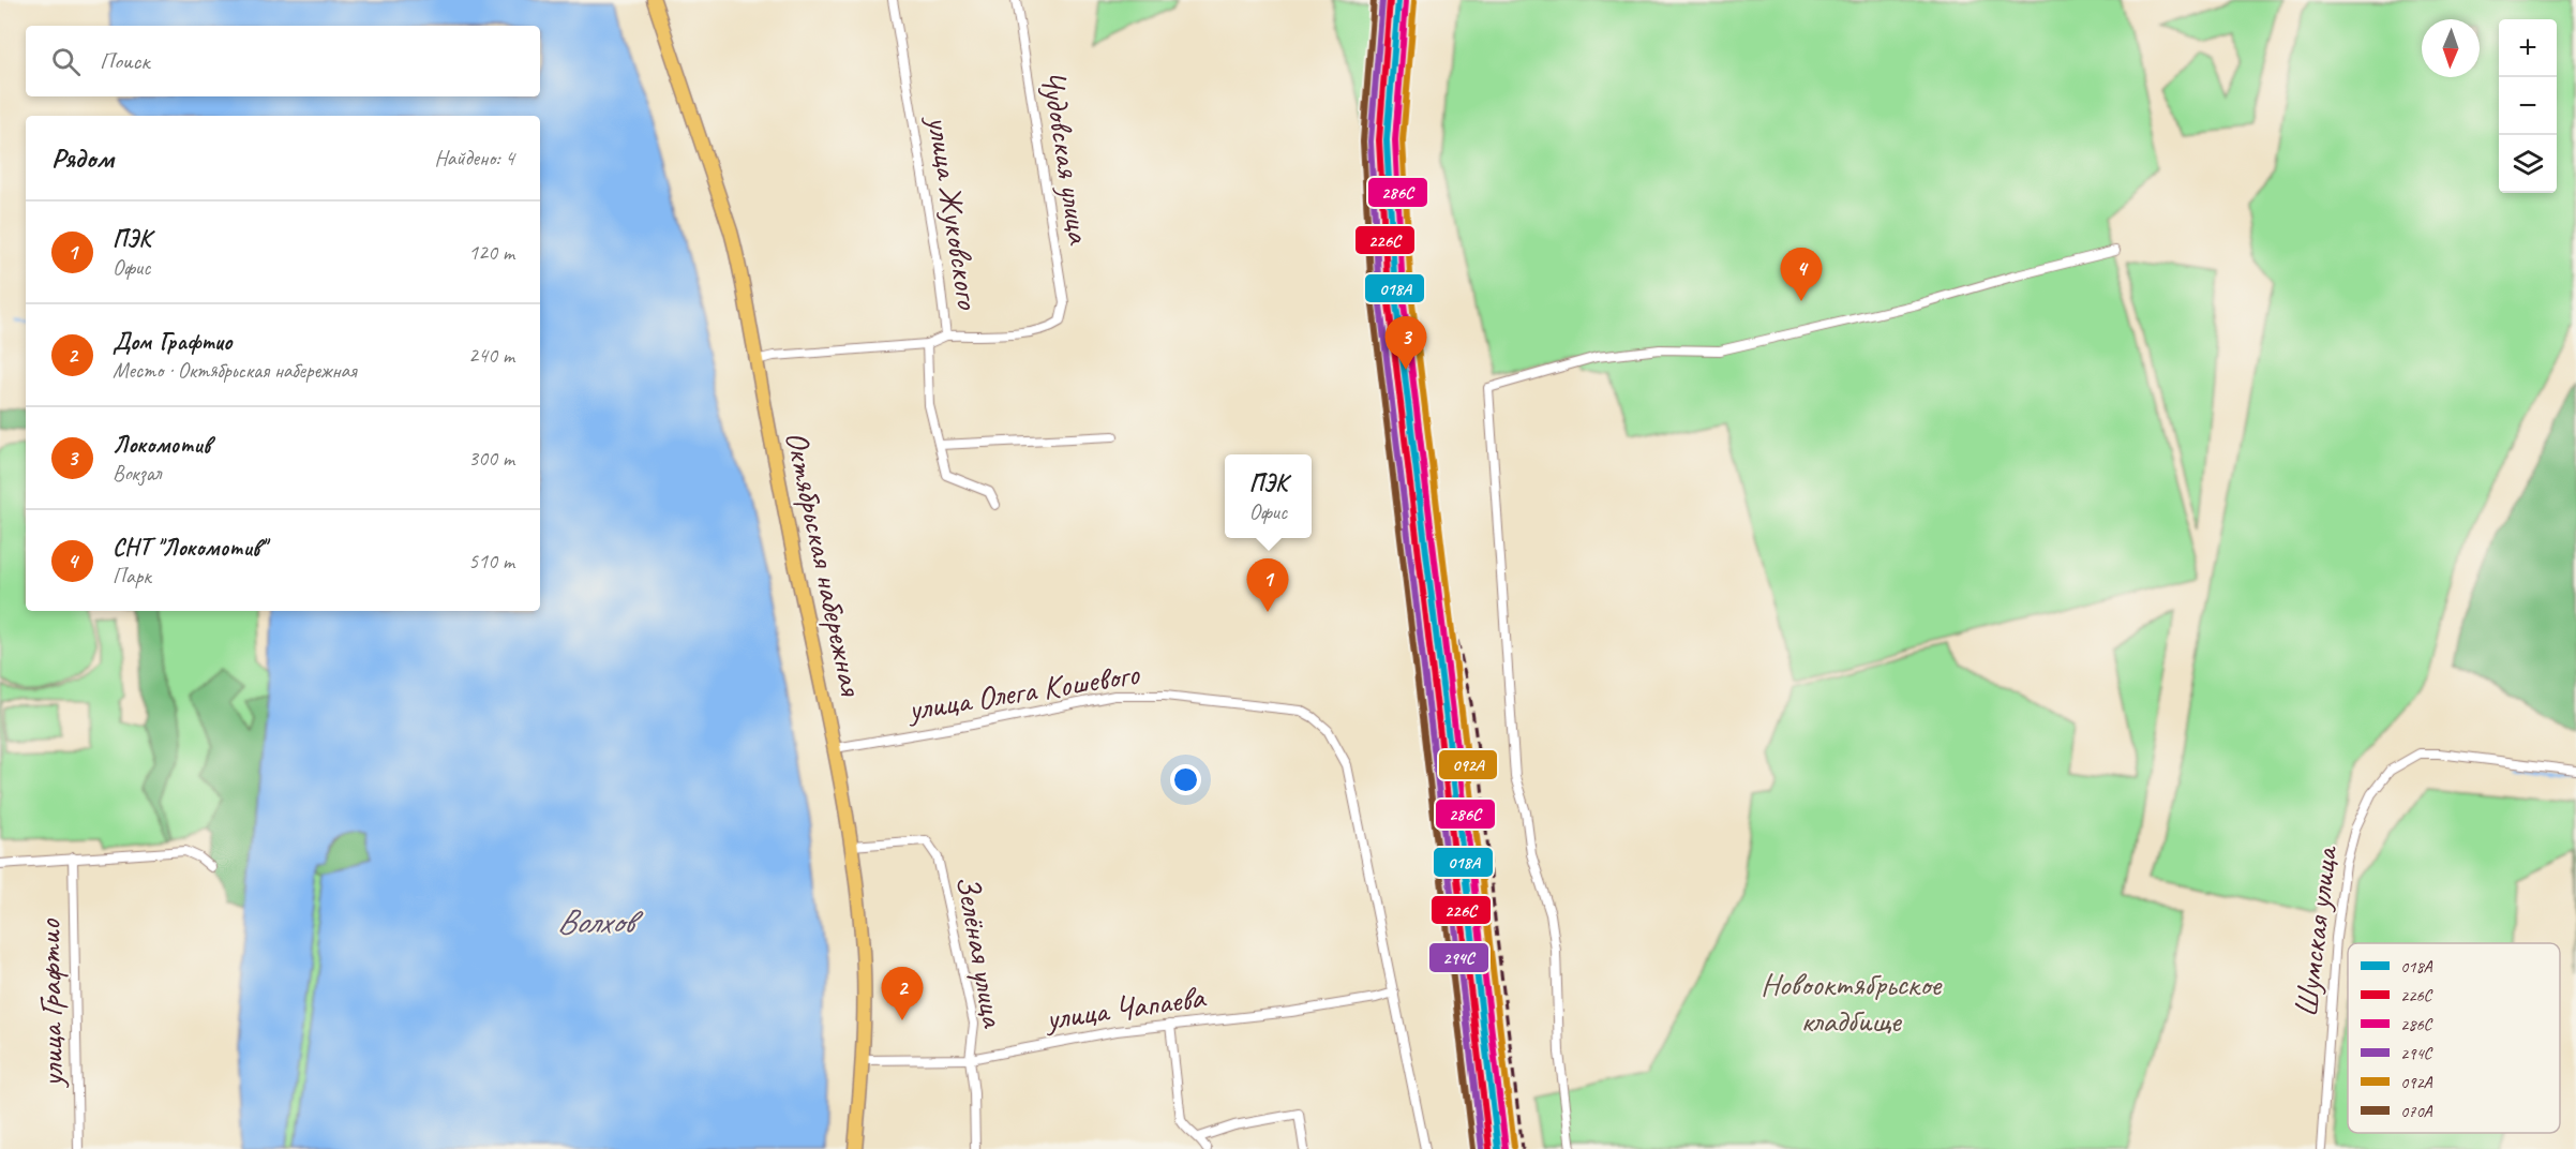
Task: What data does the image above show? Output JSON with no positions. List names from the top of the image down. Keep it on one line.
{"streets":{"main road":["Октябрьская набережная"],"street":["Чудовская улица","улица Жуковского","улица Олега Кошевого","Шумская улица","Зелёная улица","улица Графтио","улица Чапаева"]},"crossings":[["Чудовская улица","улица Жуковского"],["Октябрьская набережная","улица Олега Кошевого"],["Октябрьская набережная","Зелёная улица"],["Октябрьская набережная","улица Чапаева"],["улица Олега Кошевого","улица Чапаева"],["Зелёная улица","улица Чапаева"]],"water":["Волхов"],"parks":["Новооктябрьское кладбище"],"lines":["transit line 018А","transit line 226С","transit line 294С","transit line 070А","transit line 286С","transit line 092А"],"legend":["018А","226С","286С","294С","092А","070А"],"north":"bottom","page":{"map_buttons":["+","−"],"search":"Поиск","heading":["Рядом","Найдено: 4"],"list":[{"mark":"1","name":"ПЭК","note":"Офис","value":"120 m"},{"mark":"2","name":"Дом Графтио","note":"Место · Октябрьская набережная","value":"240 m"},{"mark":"3","name":"Локомотив","note":"Вокзал","value":"300 m"},{"mark":"4","name":"СНТ \"Локомотив\"","note":"Парк","value":"510 m"}],"pins":["4","3","1","2"],"popup":["ПЭК","Офис"]}}
